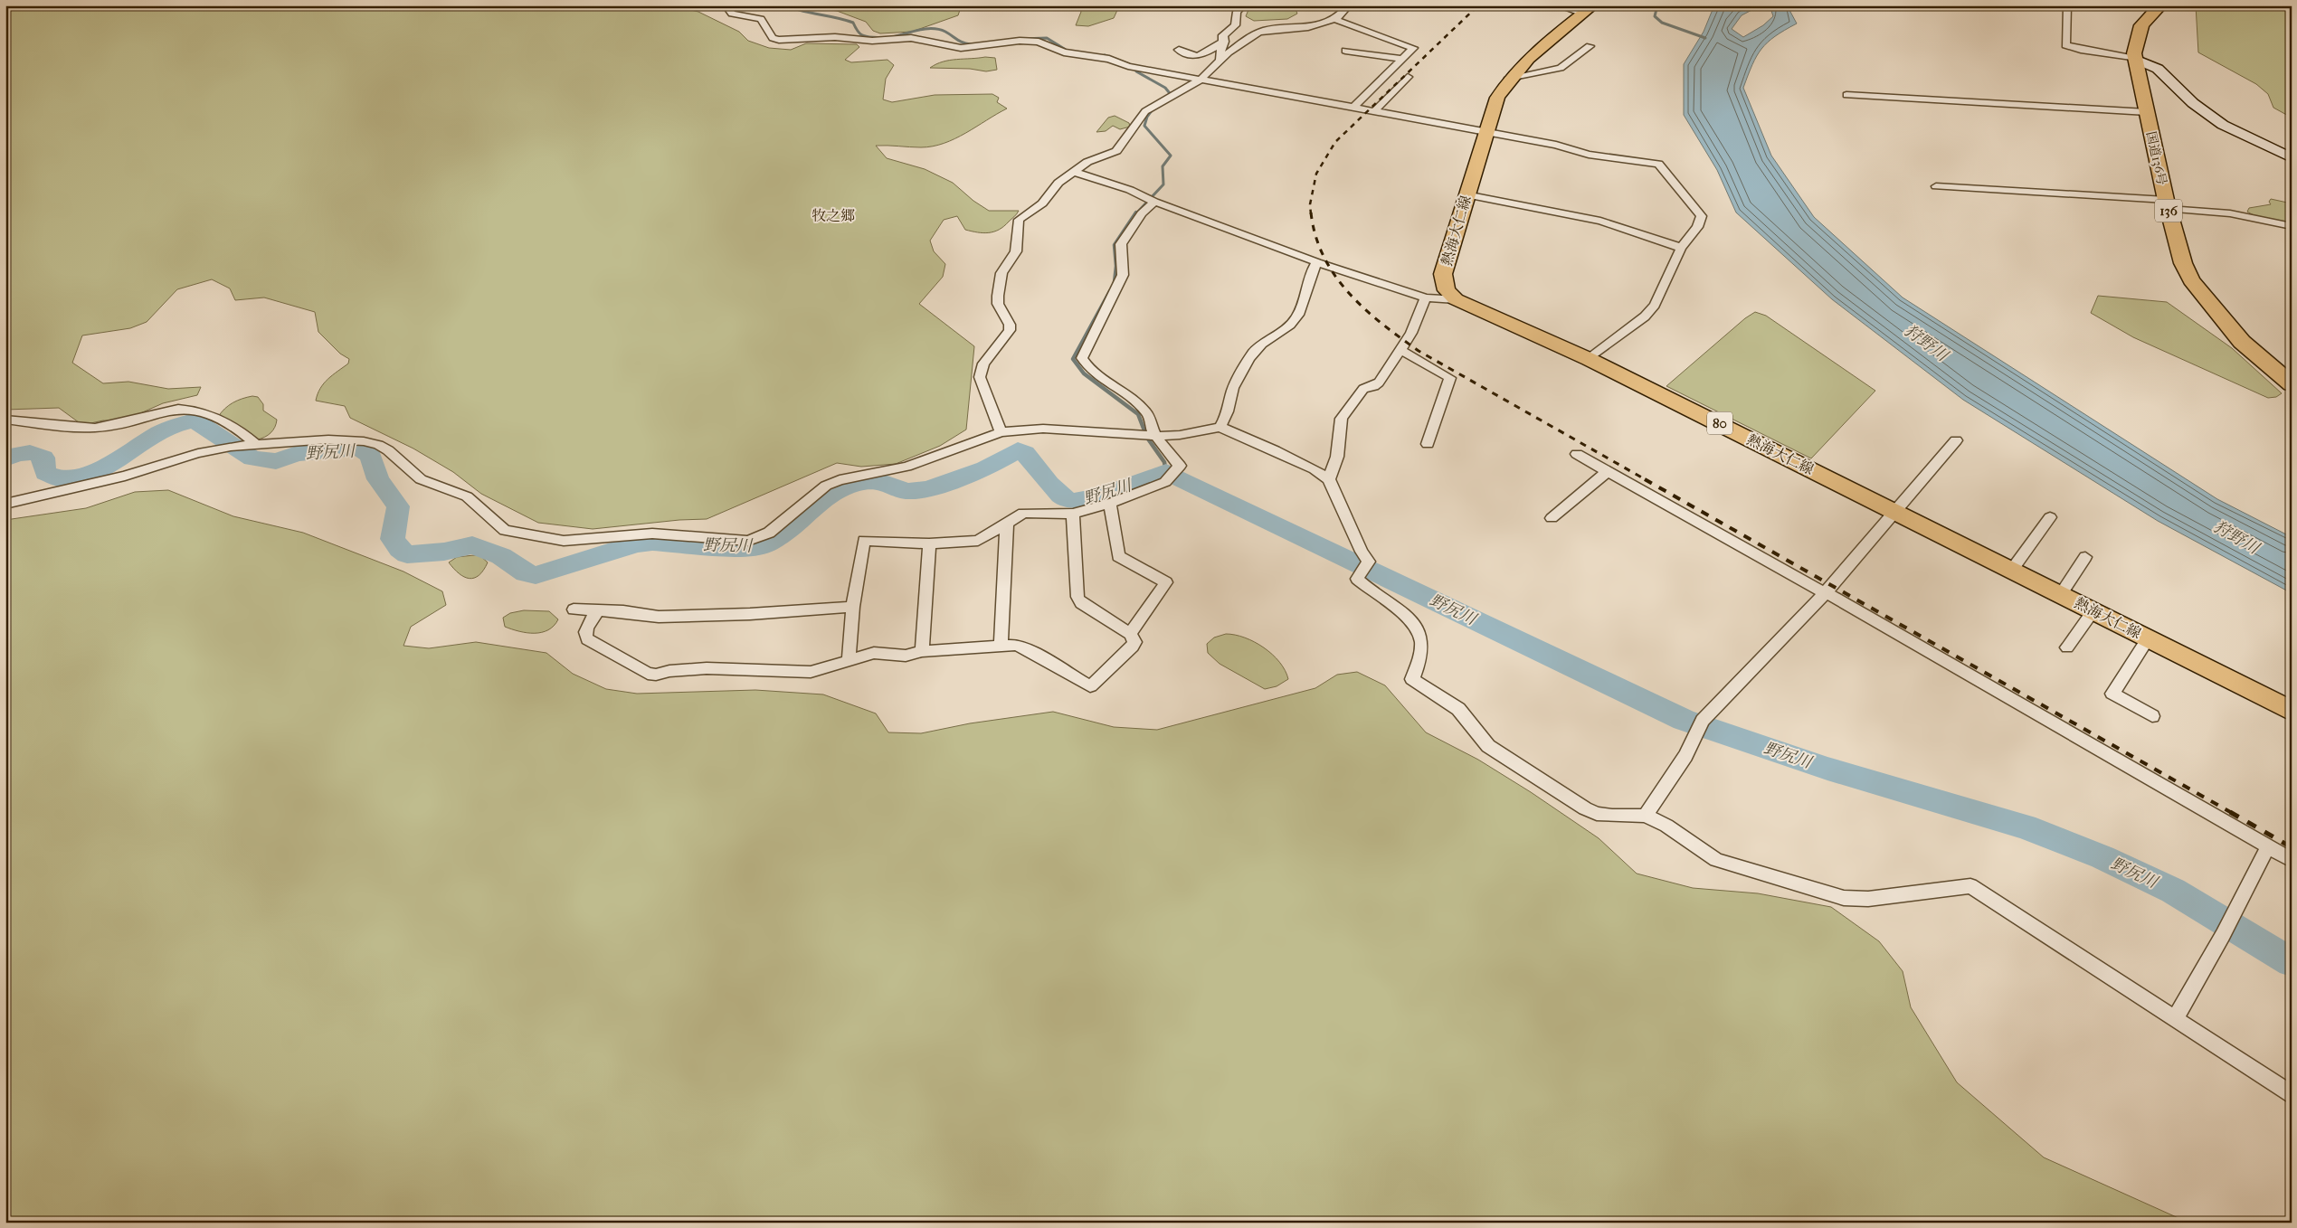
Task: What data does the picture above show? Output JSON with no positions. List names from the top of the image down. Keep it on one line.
{"streets":{"highway":["国道136号","136"],"main road":["熱海大仁線","80"]},"districts":["牧之郷"],"water":["狩野川","野尻川"]}
